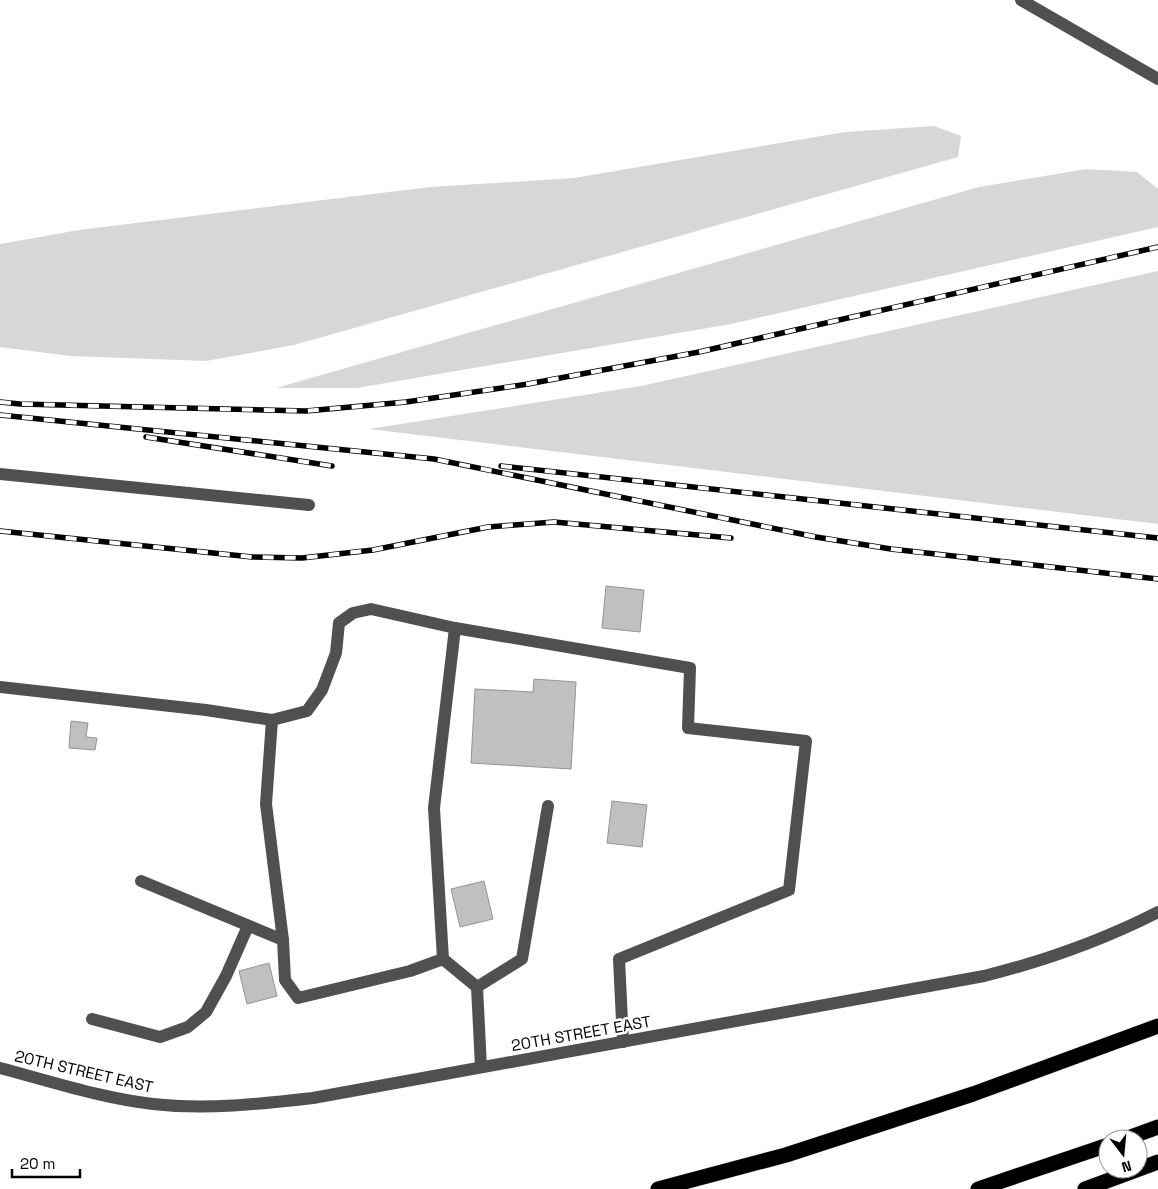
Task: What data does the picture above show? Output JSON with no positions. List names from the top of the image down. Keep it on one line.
{"streets":{"street":["20TH STREET EAST"]},"scale_bar":"20 m","north":"bottom"}
